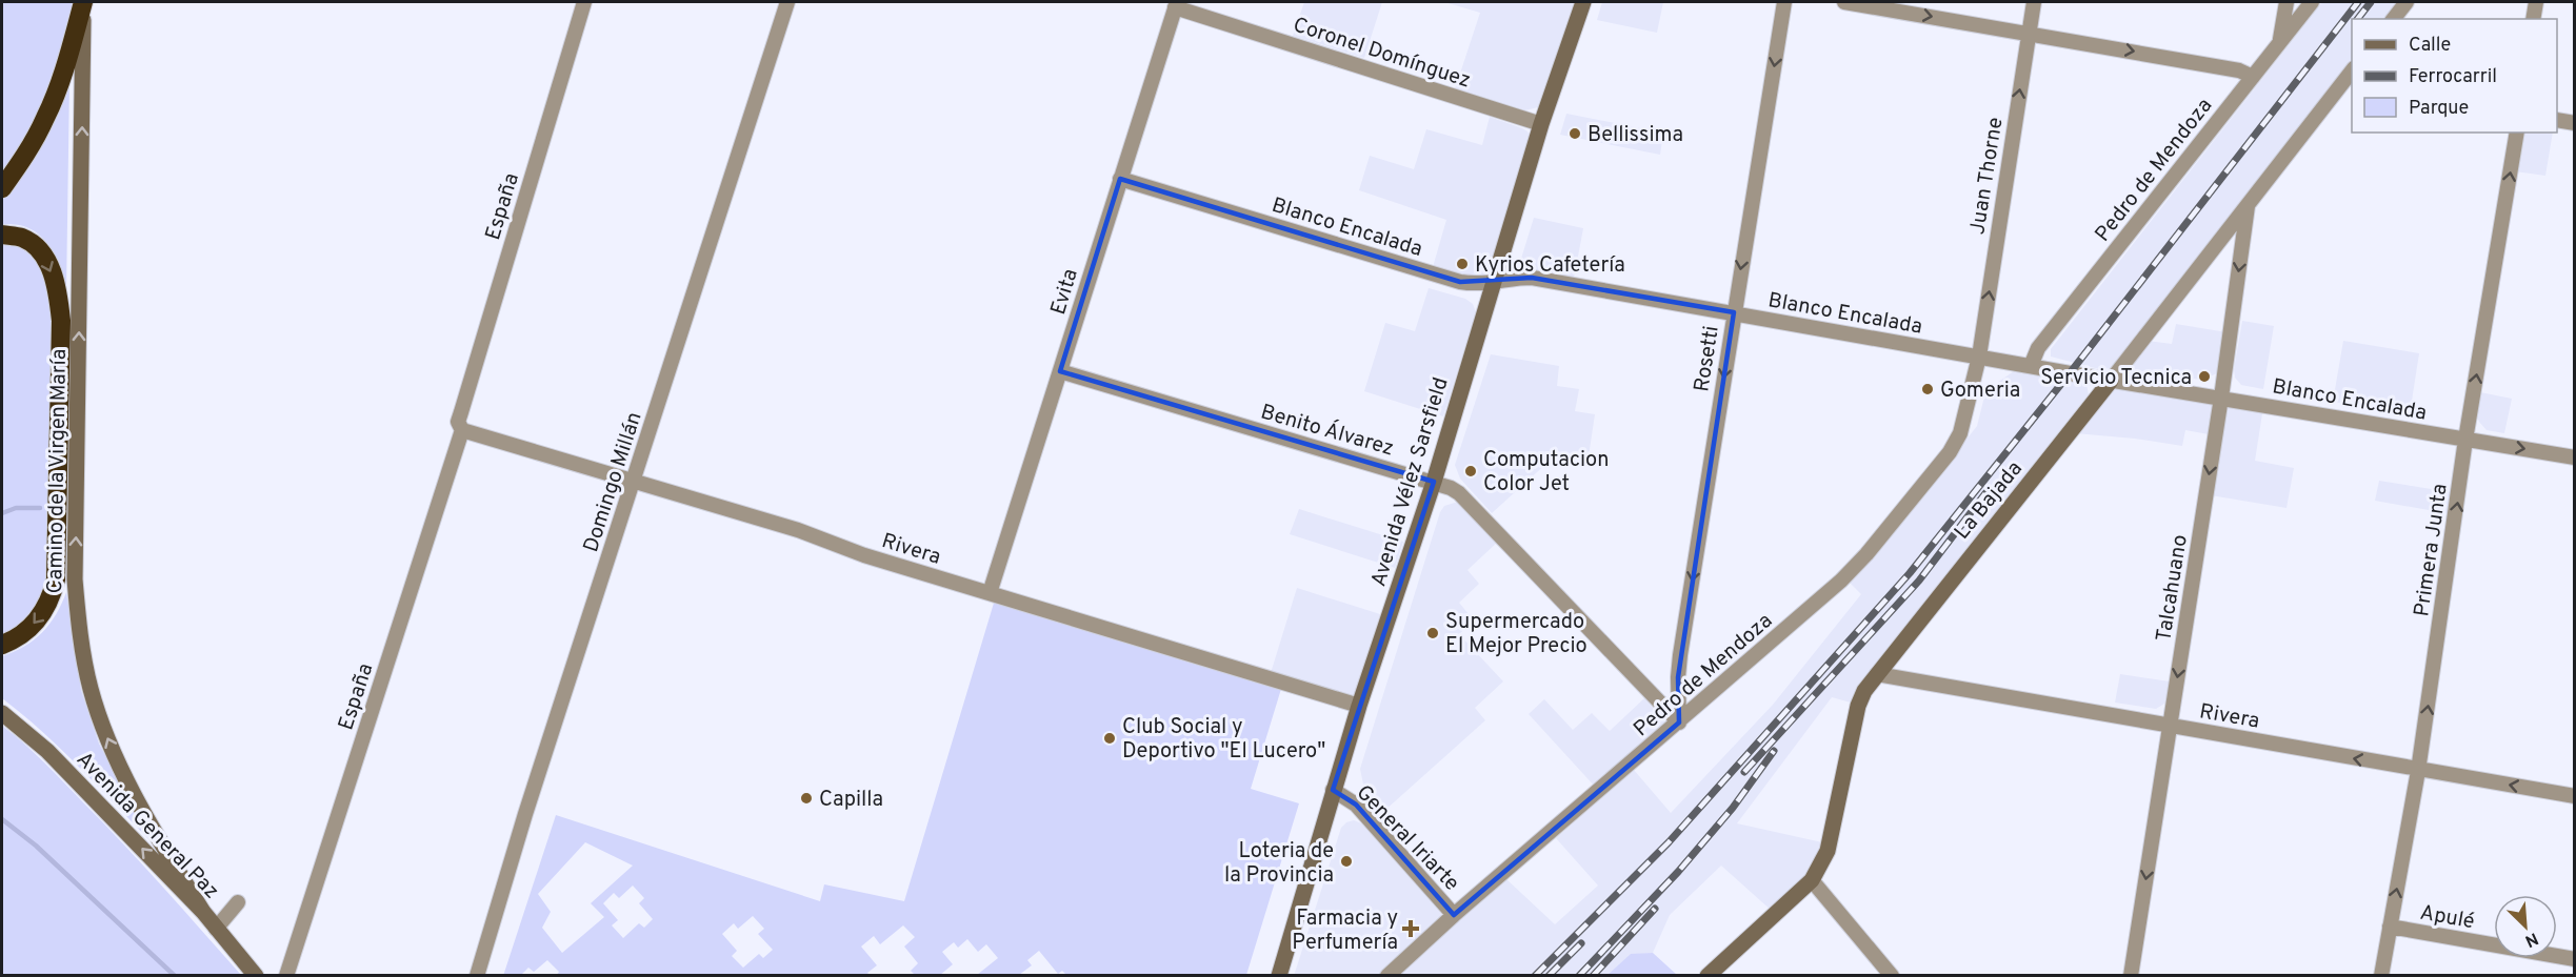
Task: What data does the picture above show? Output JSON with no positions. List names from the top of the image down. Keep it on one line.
{"streets":{"street":["Coronel Domínguez","Pedro de Mendoza","Juan Thorne","España","Blanco Encalada","Evita","Rosetti","Benito Álvarez","Camino de la Virgen María","Domingo Millán","Avenida Vélez Sarsfield","La Bajada","Rivera","Primera Junta","Talcahuano","Avenida General Paz","General Iriarte","Apulé"]},"crossings":[["Coronel Domínguez","Evita"],["Coronel Domínguez","Avenida Vélez Sarsfield"],["Pedro de Mendoza","Juan Thorne"],["Pedro de Mendoza","Blanco Encalada"],["Pedro de Mendoza","Rosetti"],["Pedro de Mendoza","Benito Álvarez"],["Pedro de Mendoza","General Iriarte"],["Juan Thorne","Blanco Encalada"],["España","Rivera"],["Blanco Encalada","Evita"],["Blanco Encalada","Rosetti"],["Blanco Encalada","Avenida Vélez Sarsfield"],["Blanco Encalada","La Bajada"],["Blanco Encalada","Primera Junta"],["Blanco Encalada","Talcahuano"],["Evita","Benito Álvarez"],["Evita","Rivera"],["Rosetti","Benito Álvarez"],["Benito Álvarez","Avenida Vélez Sarsfield"],["Camino de la Virgen María","Avenida General Paz"],["Domingo Millán","Rivera"],["Avenida Vélez Sarsfield","Rivera"],["Avenida Vélez Sarsfield","General Iriarte"],["La Bajada","Rivera"],["La Bajada","Talcahuano"],["Rivera","Primera Junta"],["Rivera","Talcahuano"],["Primera Junta","Apulé"]],"one_way":["Juan Thorne","Rosetti","Camino de la Virgen María","Primera Junta","Talcahuano","Avenida General Paz"],"places":{"other":["Bellissima","Kyrios Cafetería","Servicio Tecnica","Gomeria","Computacion Color Jet","Supermercado El Mejor Precio","Club Social y Deportivo \"El Lucero\"","Capilla","Loteria de la Provincia"],"health":["Farmacia y Perfumería"]},"legend":["Calle","Ferrocarril","Parque"],"north":"bottom right"}
